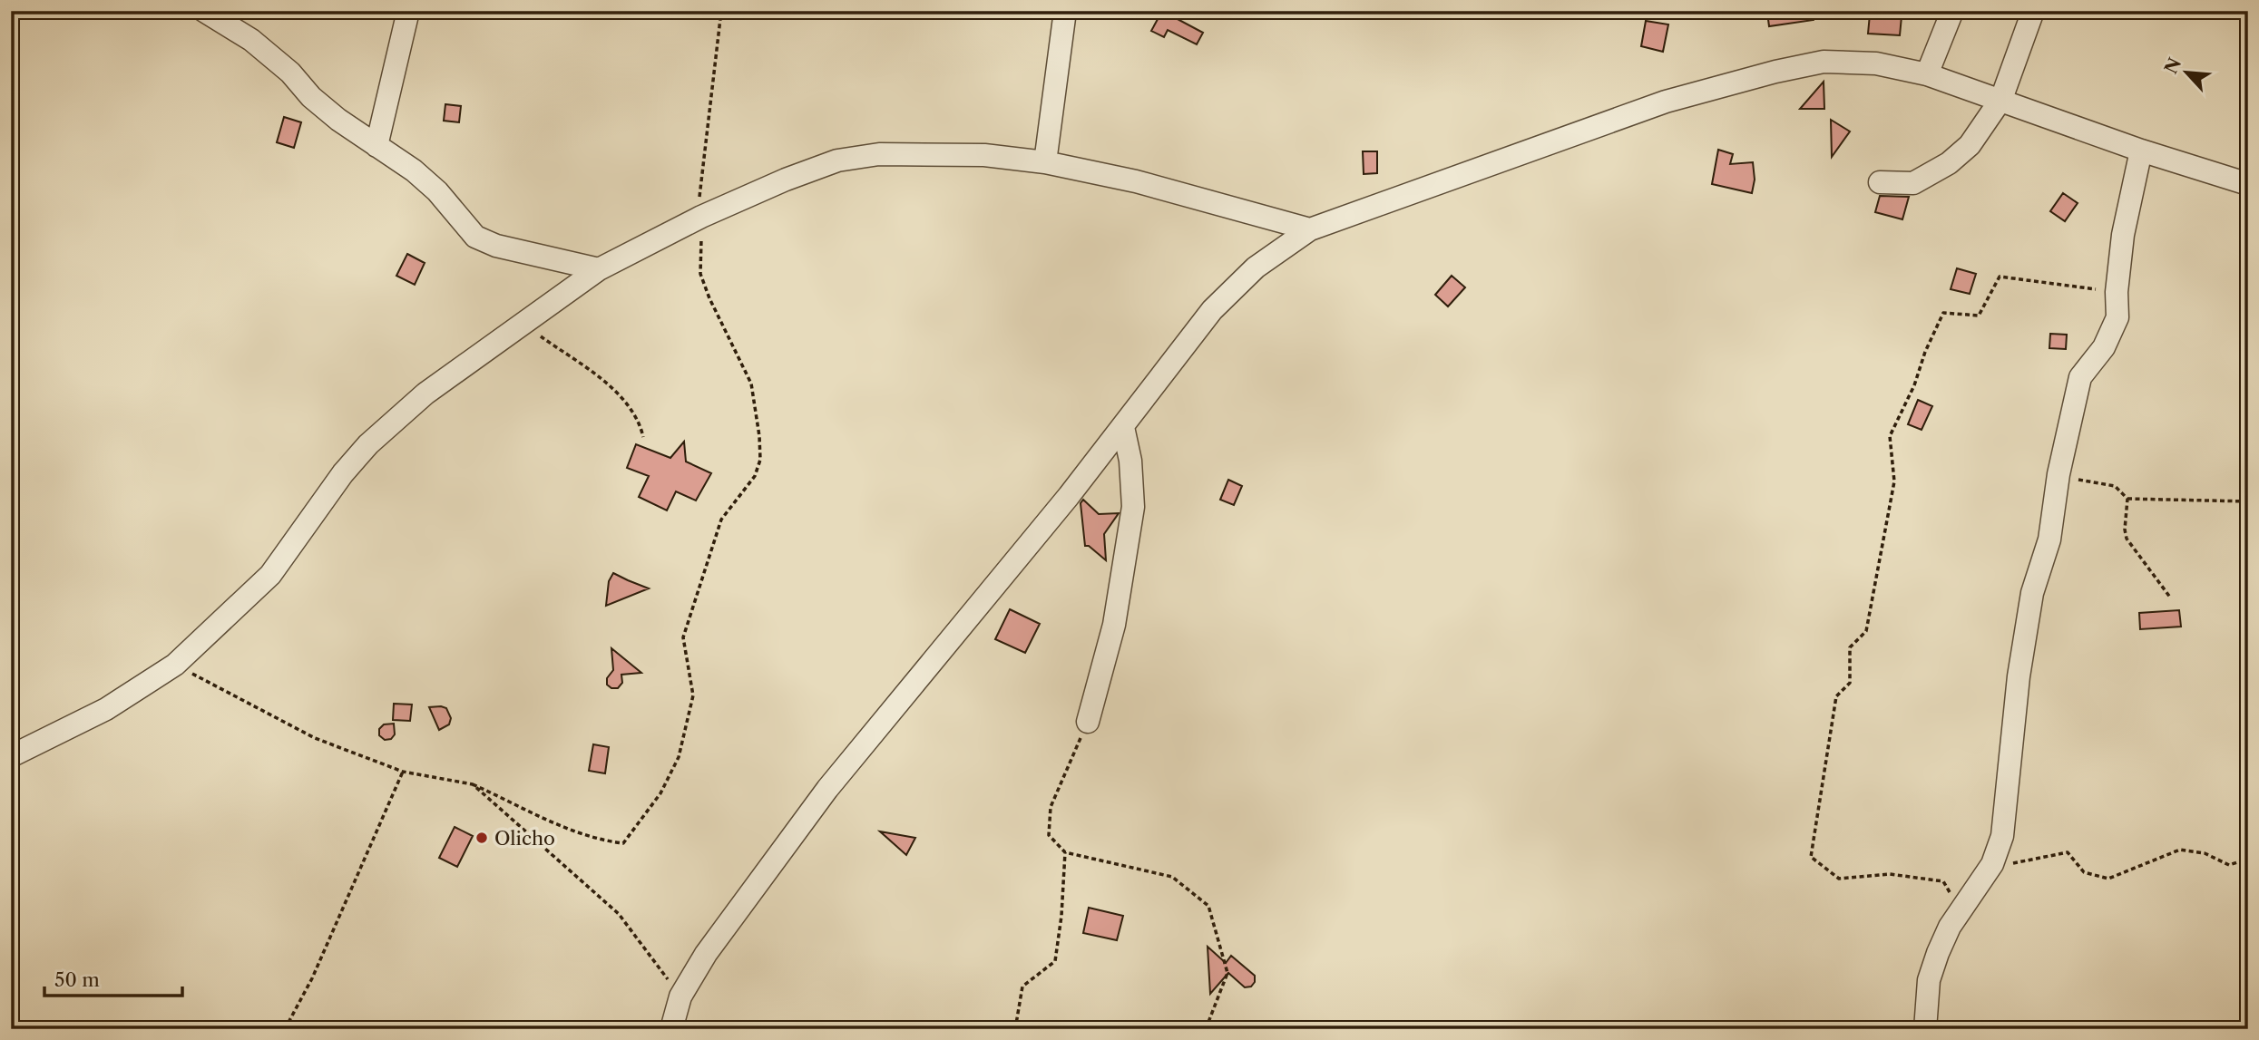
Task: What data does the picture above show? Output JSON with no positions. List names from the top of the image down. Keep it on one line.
{"places":["Olicho"],"scale_bar":"50 m","north":"top left"}
